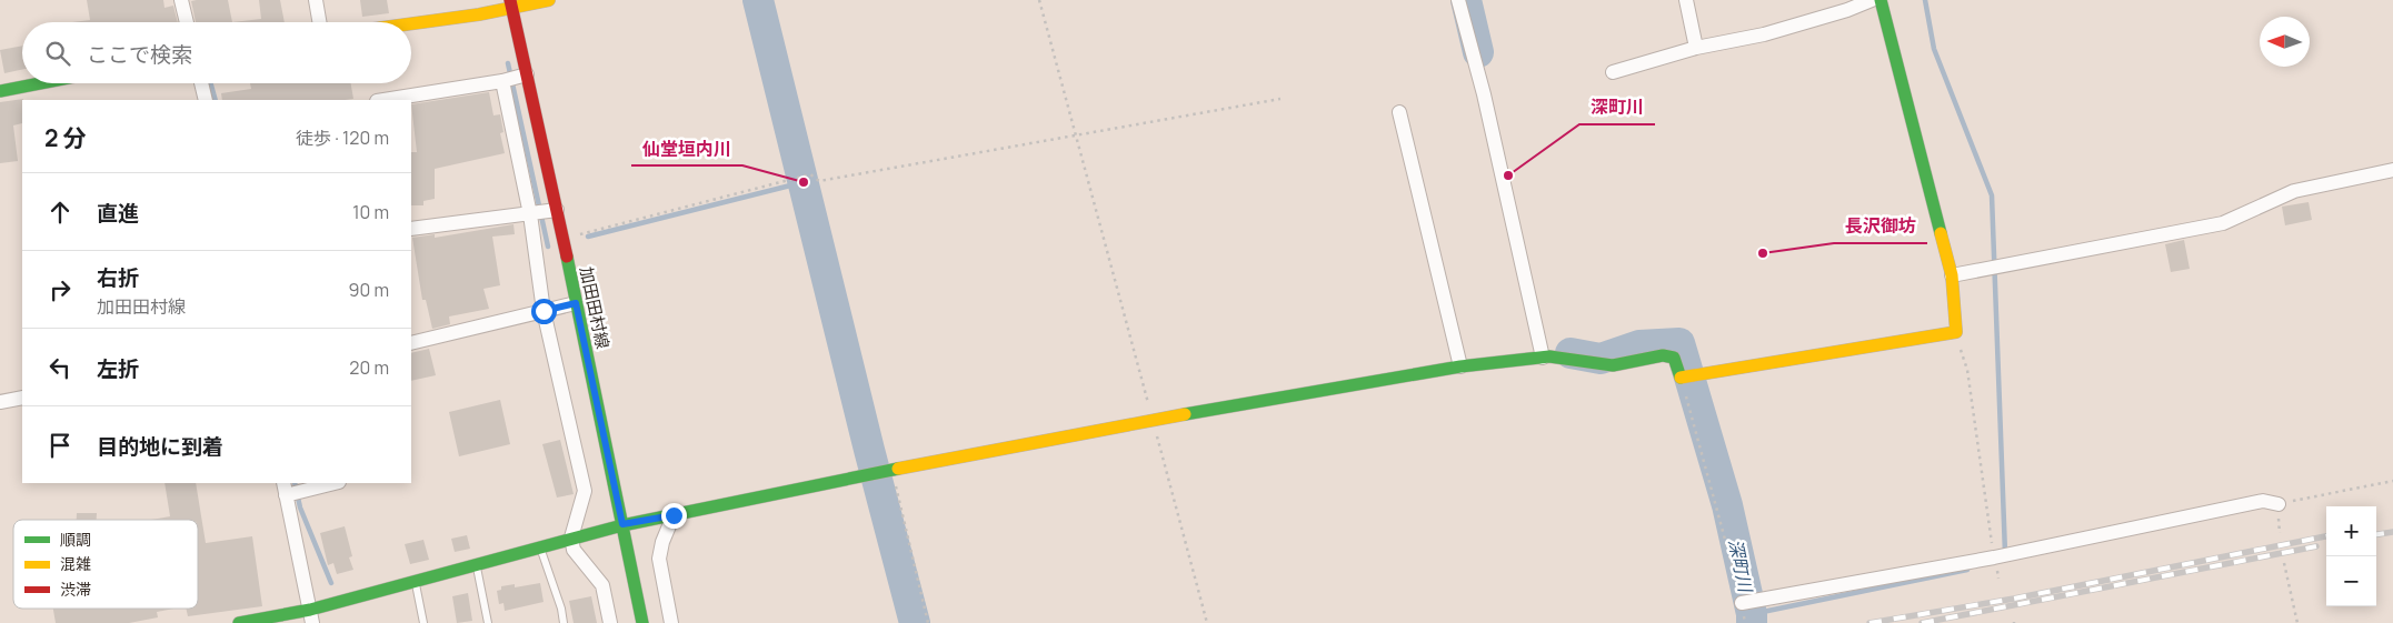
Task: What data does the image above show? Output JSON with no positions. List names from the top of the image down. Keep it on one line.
{"streets":{"street":["加田田村線"]},"water":["深町川"],"places":["深町川","仙堂垣内川","長沢御坊"],"legend":["順調","混雑","渋滞"],"north":"left","page":{"search":"ここで検索","heading":["2 分","徒歩 · 120 m"],"list":[["直進","10 m"],["右折","加田田村線","90 m"],["左折","20 m"],"目的地に到着"],"map_buttons":["+","−"]}}
